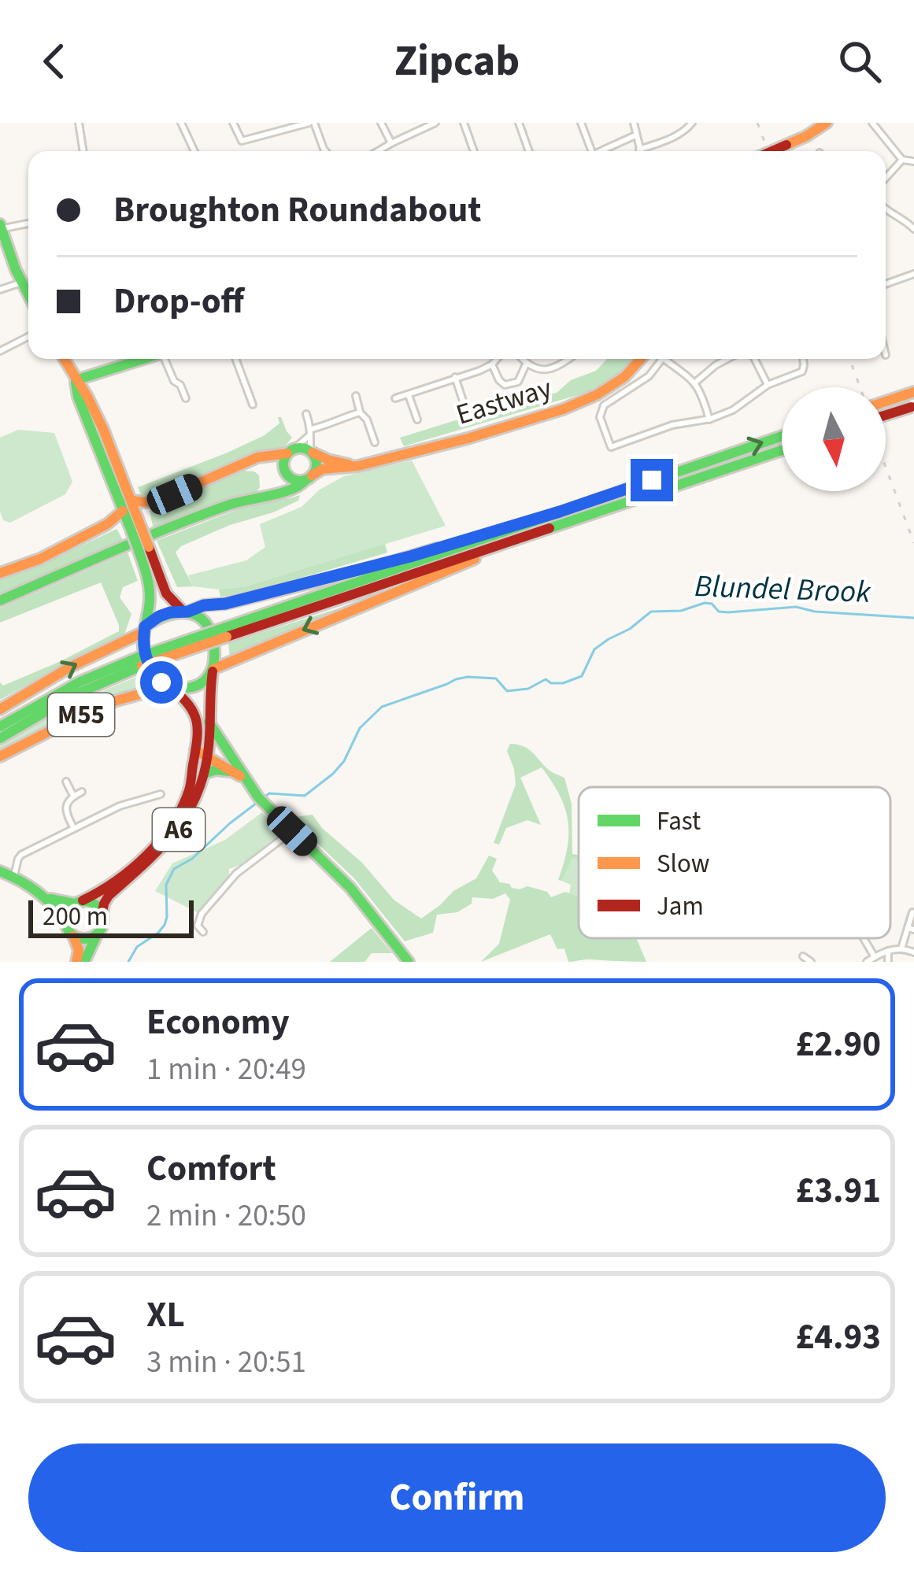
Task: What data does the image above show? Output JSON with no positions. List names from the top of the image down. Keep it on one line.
{"streets":{"main road":["Eastway","M55","A6"]},"crossings":[["M55","A6"]],"water":["Blundel Brook"],"legend":["Fast","Slow","Jam"],"scale_bar":"200 m","north":"bottom","page":{"header":"Zipcab","banner":["Broughton Roundabout","Drop-off"],"scale":"200 m","list":[{"name":"Economy","note":"1 min · 20:49","value":"£2.90"},{"name":"Comfort","note":"2 min · 20:50","value":"£3.91"},{"name":"XL","note":"3 min · 20:51","value":"£4.93"}],"buttons":"Confirm"}}
